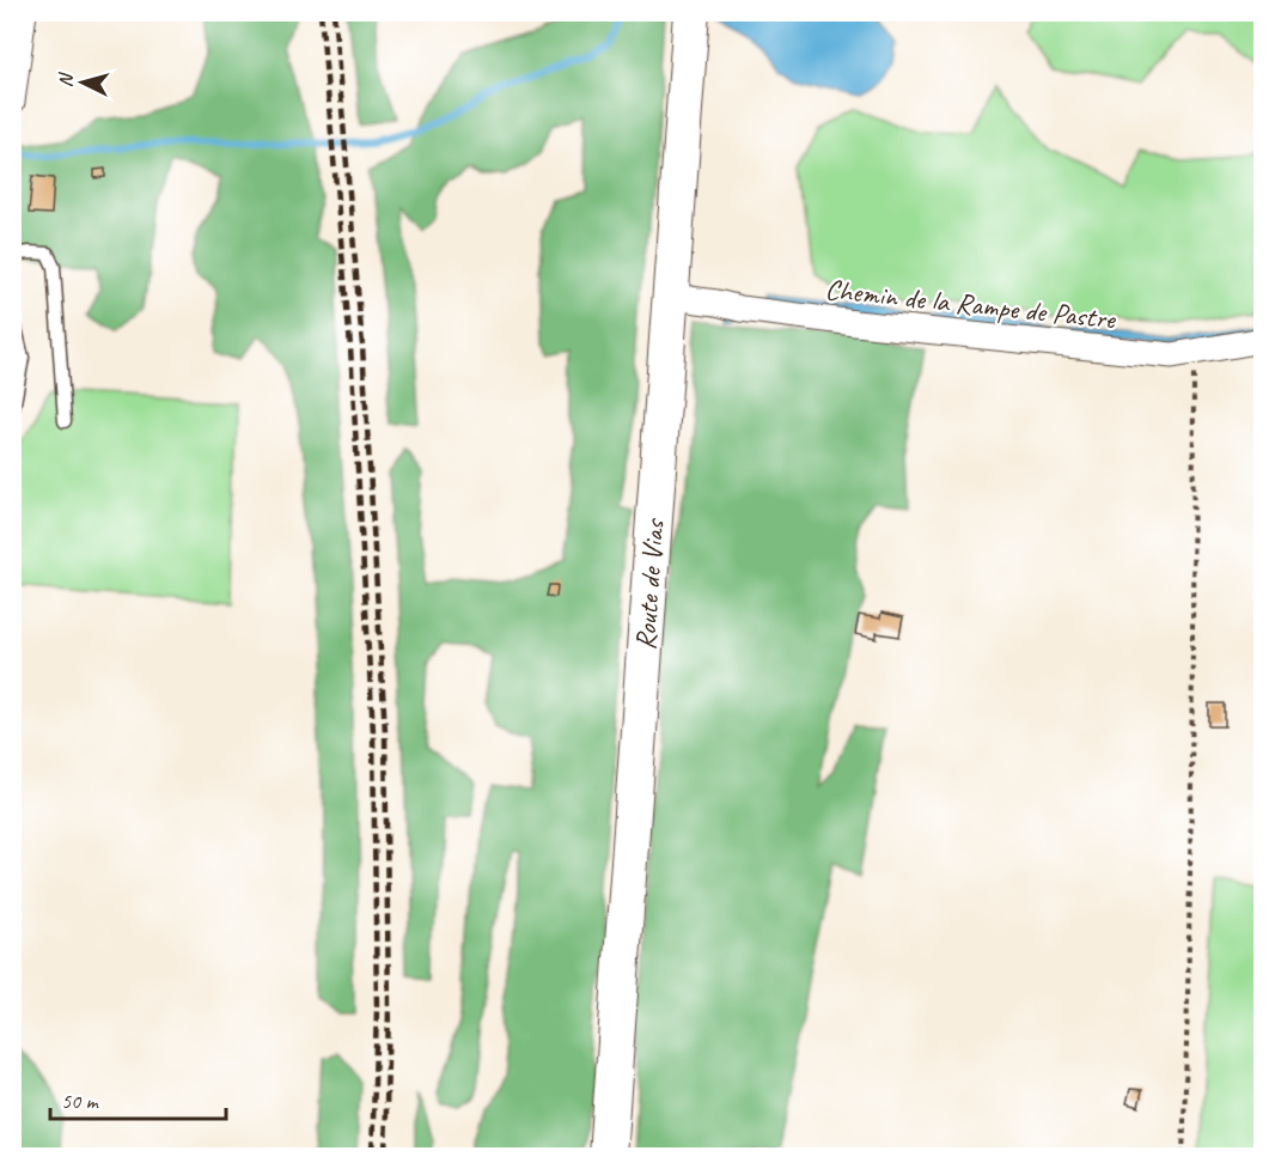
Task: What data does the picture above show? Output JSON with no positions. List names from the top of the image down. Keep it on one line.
{"streets":{"main road":["Route de Vias"],"street":["Chemin de la Rampe de Pastre"]},"crossings":[["Chemin de la Rampe de Pastre","Route de Vias"]],"scale_bar":"50 m","north":"left"}
